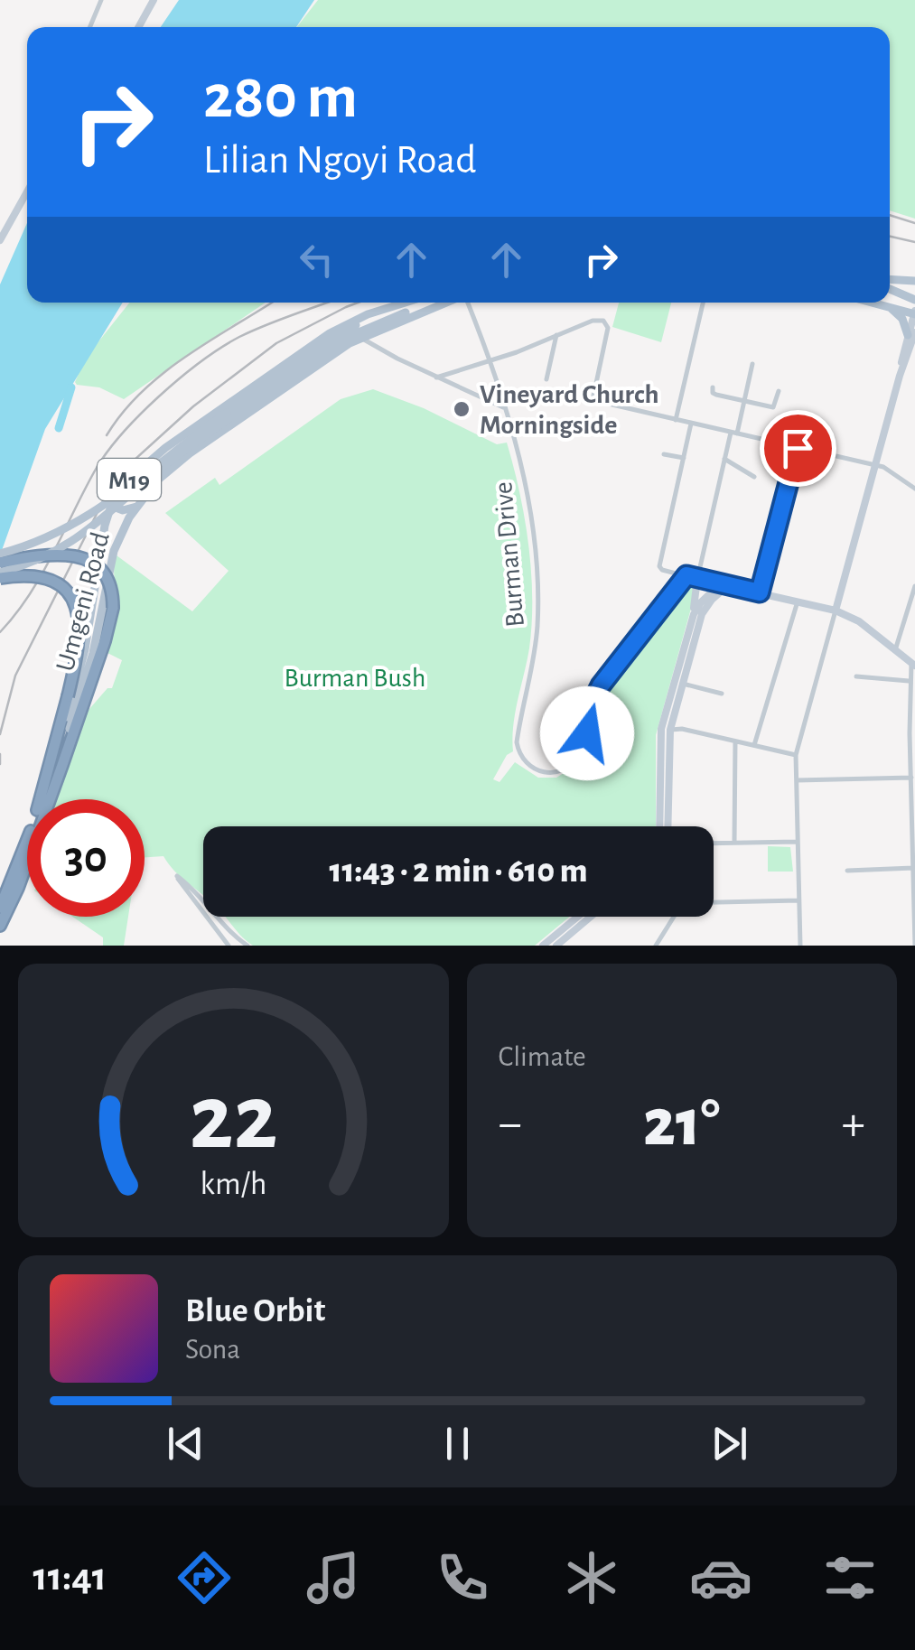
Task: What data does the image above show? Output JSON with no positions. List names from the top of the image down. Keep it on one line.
{"streets":{"highway":["M19","Umgeni Road"],"street":["Burman Drive"]},"parks":["Burman Bush"],"places":["Vineyard Church Morningside"],"page":{"turn":["280 m","Lilian Ngoyi Road"],"limit":"30","trip":"11:43 · 2 min · 610 m","tile":"Climate","heat":["−","21°","+"],"song":["Blue Orbit","Sona"],"tabs":"11:41","gauge":["22","km/h"]}}
